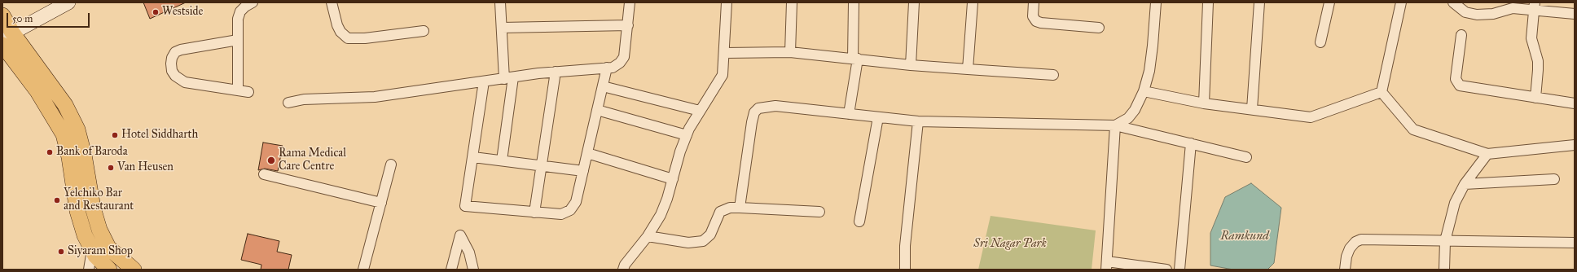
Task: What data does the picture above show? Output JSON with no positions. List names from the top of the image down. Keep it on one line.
{"water":["Ramkund"],"parks":["Sri Nagar Park"],"places":["Westside","Hotel Siddharth","Bank of Baroda","Rama Medical Care Centre","Van Heusen","Yelchiko Bar and Restaurant","Siyaram Shop"],"scale_bar":"50 m"}
